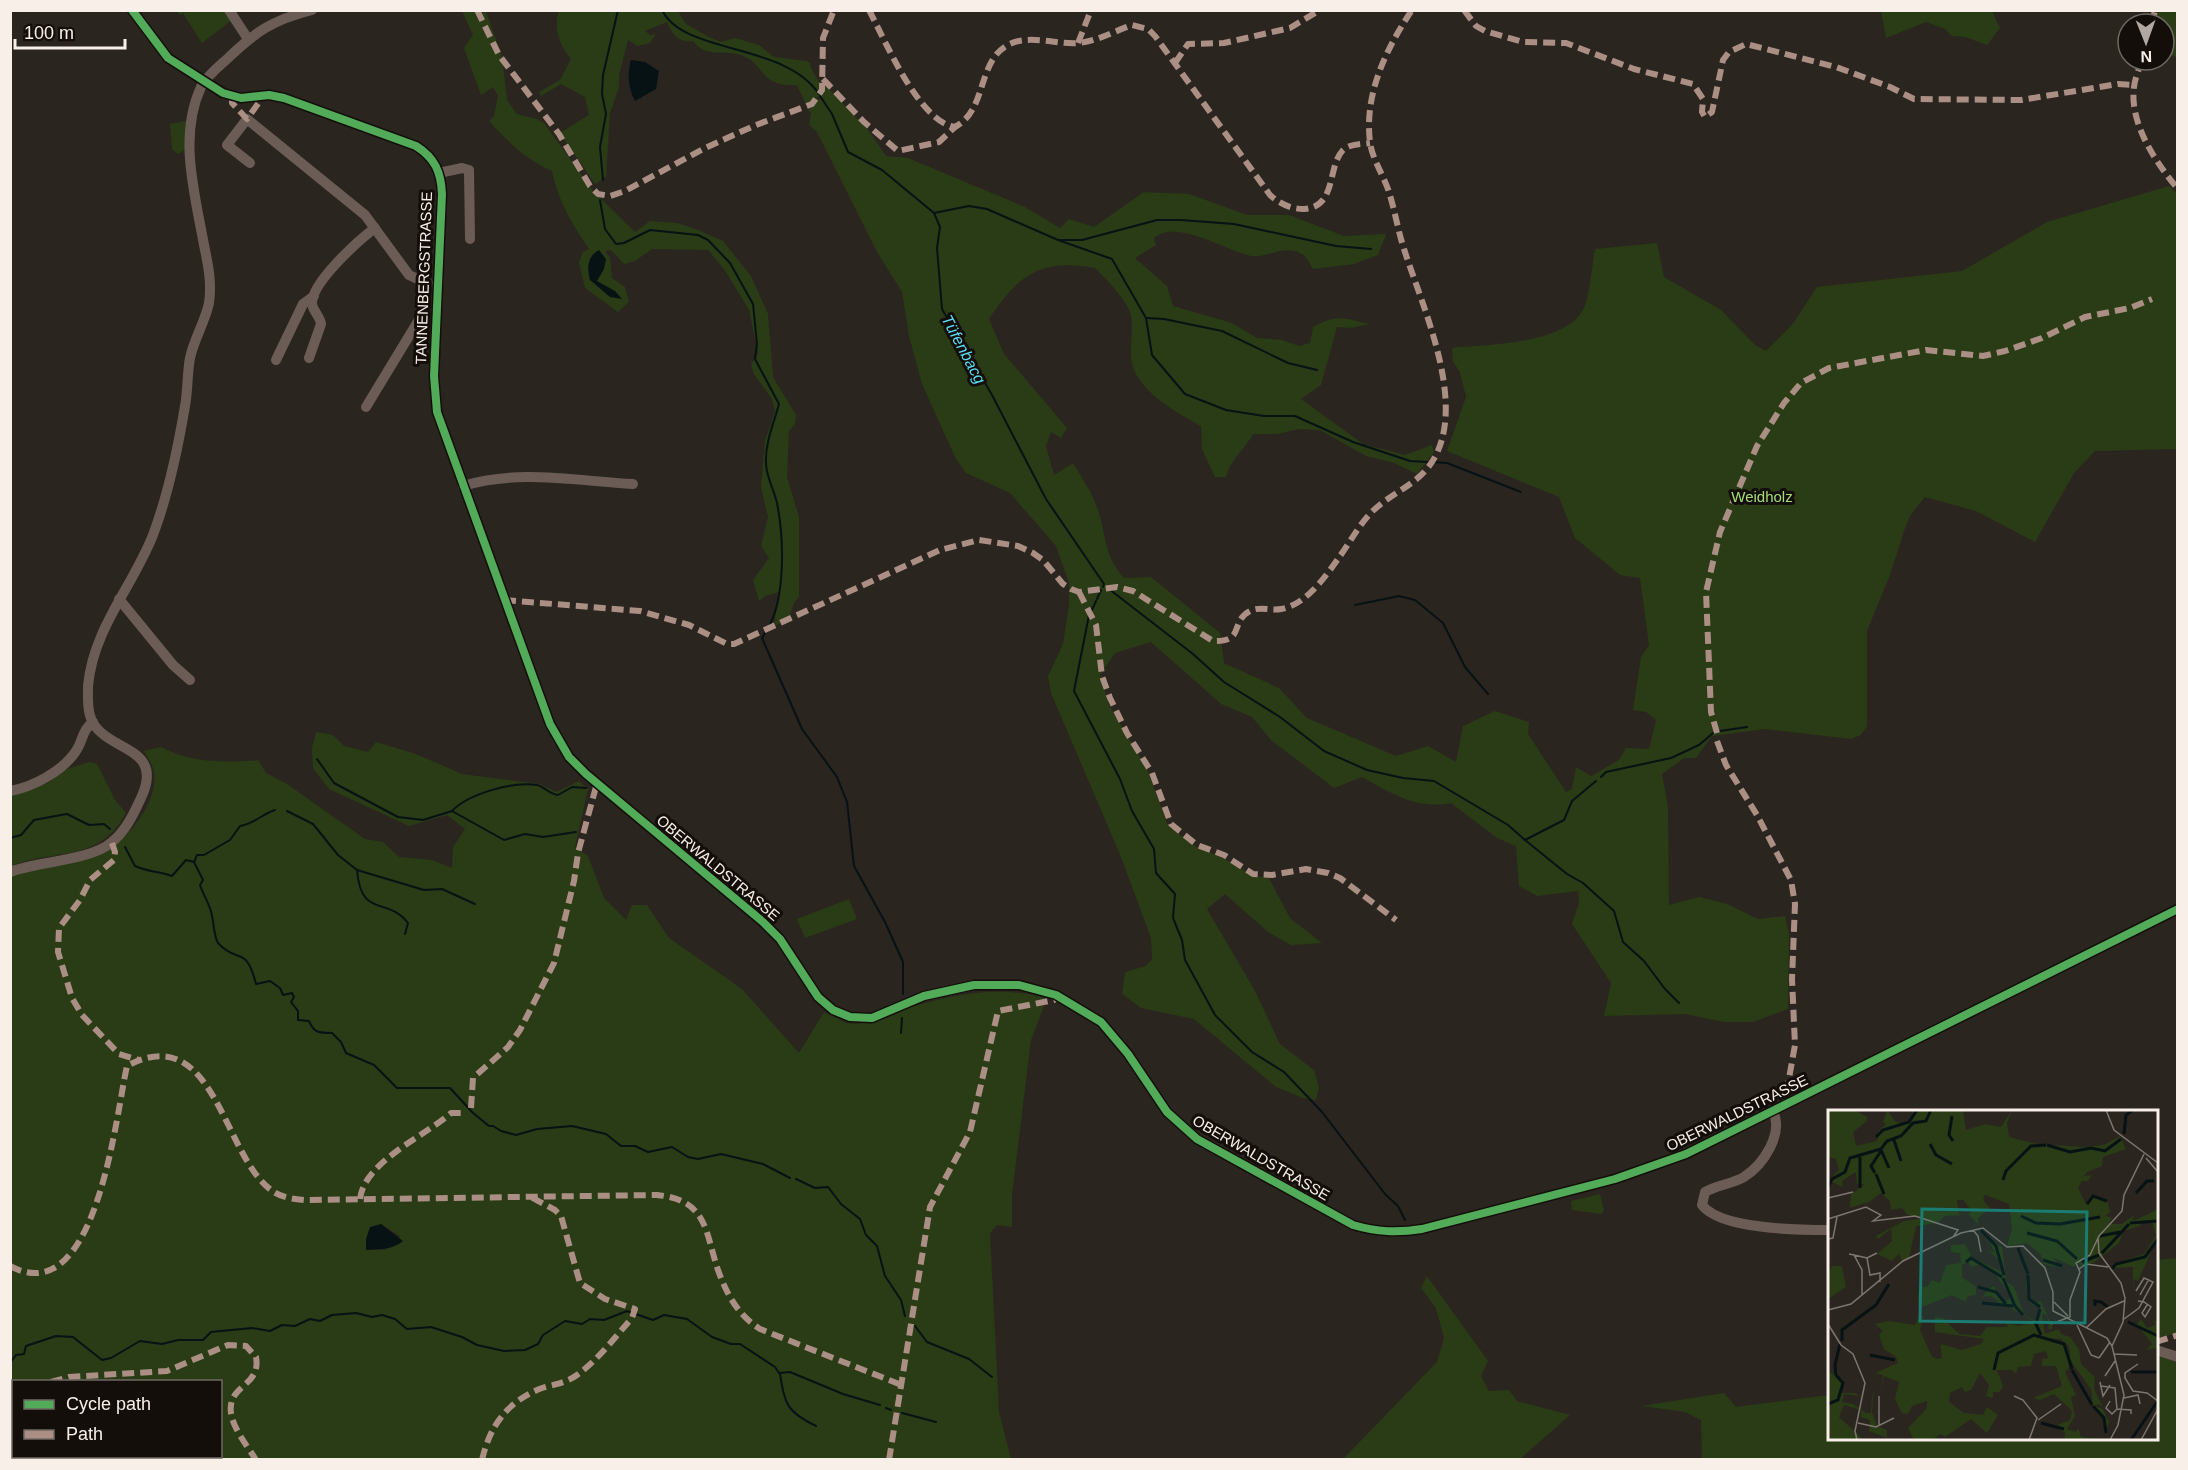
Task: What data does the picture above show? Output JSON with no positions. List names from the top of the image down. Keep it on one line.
{"streets":{"street":["TANNENBERGSTRASSE","OBERWALDSTRASSE"]},"crossings":[["TANNENBERGSTRASSE","OBERWALDSTRASSE"]],"water":["Tüfenbacg"],"parks":["Weidholz"],"legend":["Cycle path","Path"],"scale_bar":"100 m","north":"bottom"}
